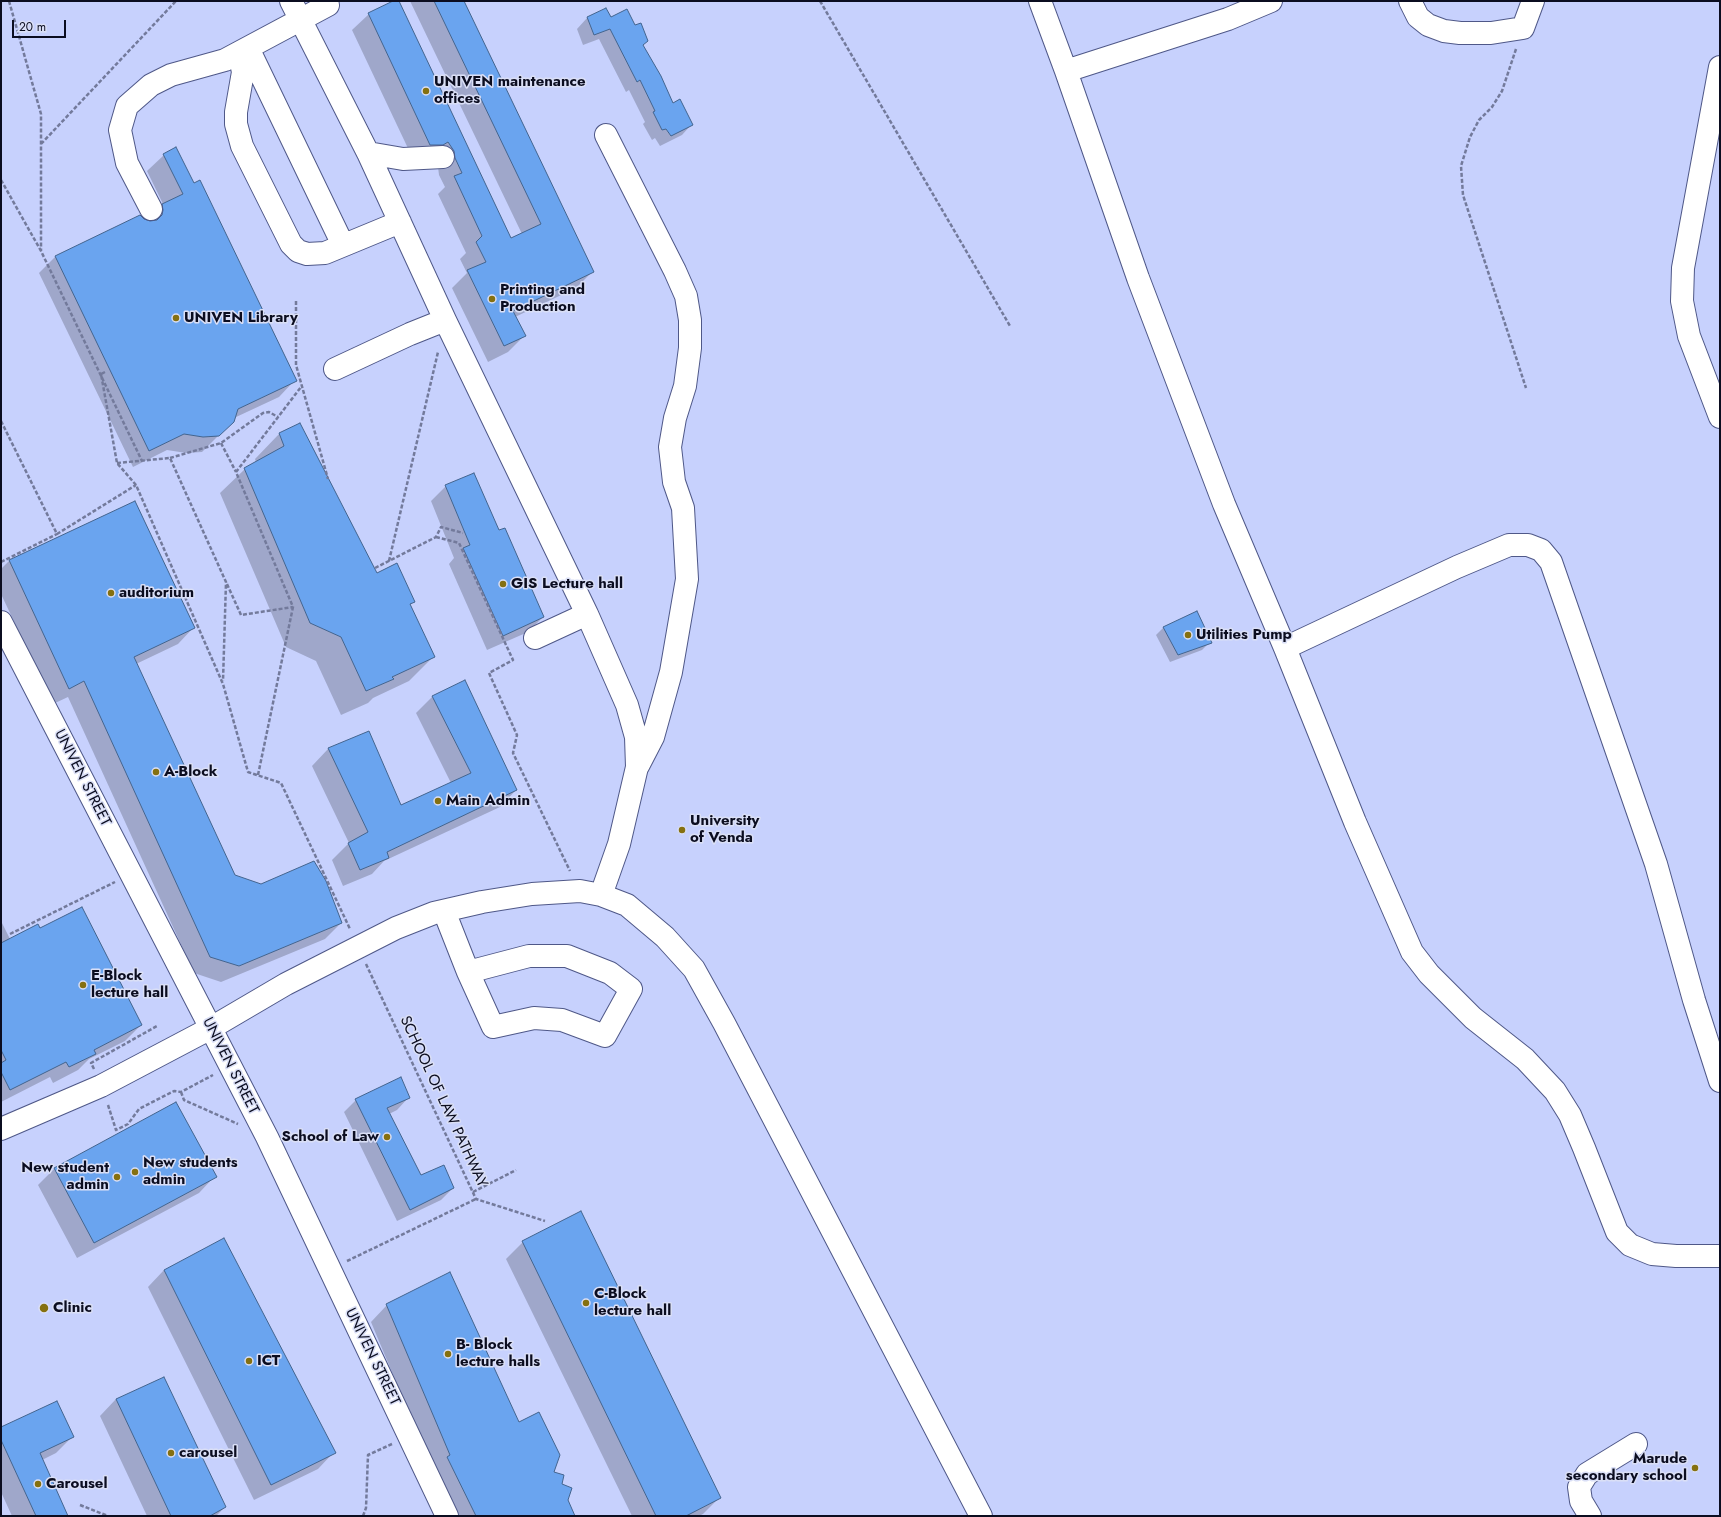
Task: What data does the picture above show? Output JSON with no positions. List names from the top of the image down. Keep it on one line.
{"streets":{"street":["UNIVEN STREET"],"path":["SCHOOL OF LAW PATHWAY"]},"places":["UNIVEN maintenance offices","Printing and Production","UNIVEN Library","GIS Lecture hall","auditorium","Utilities Pump","A-Block","Main Admin","University of Venda","E-Block lecture hall","School of Law","New students admin","New student admin","C-Block lecture hall","Clinic","B- Block lecture halls","ICT","carousel","Marude secondary school","Carousel"],"scale_bar":"20 m"}
